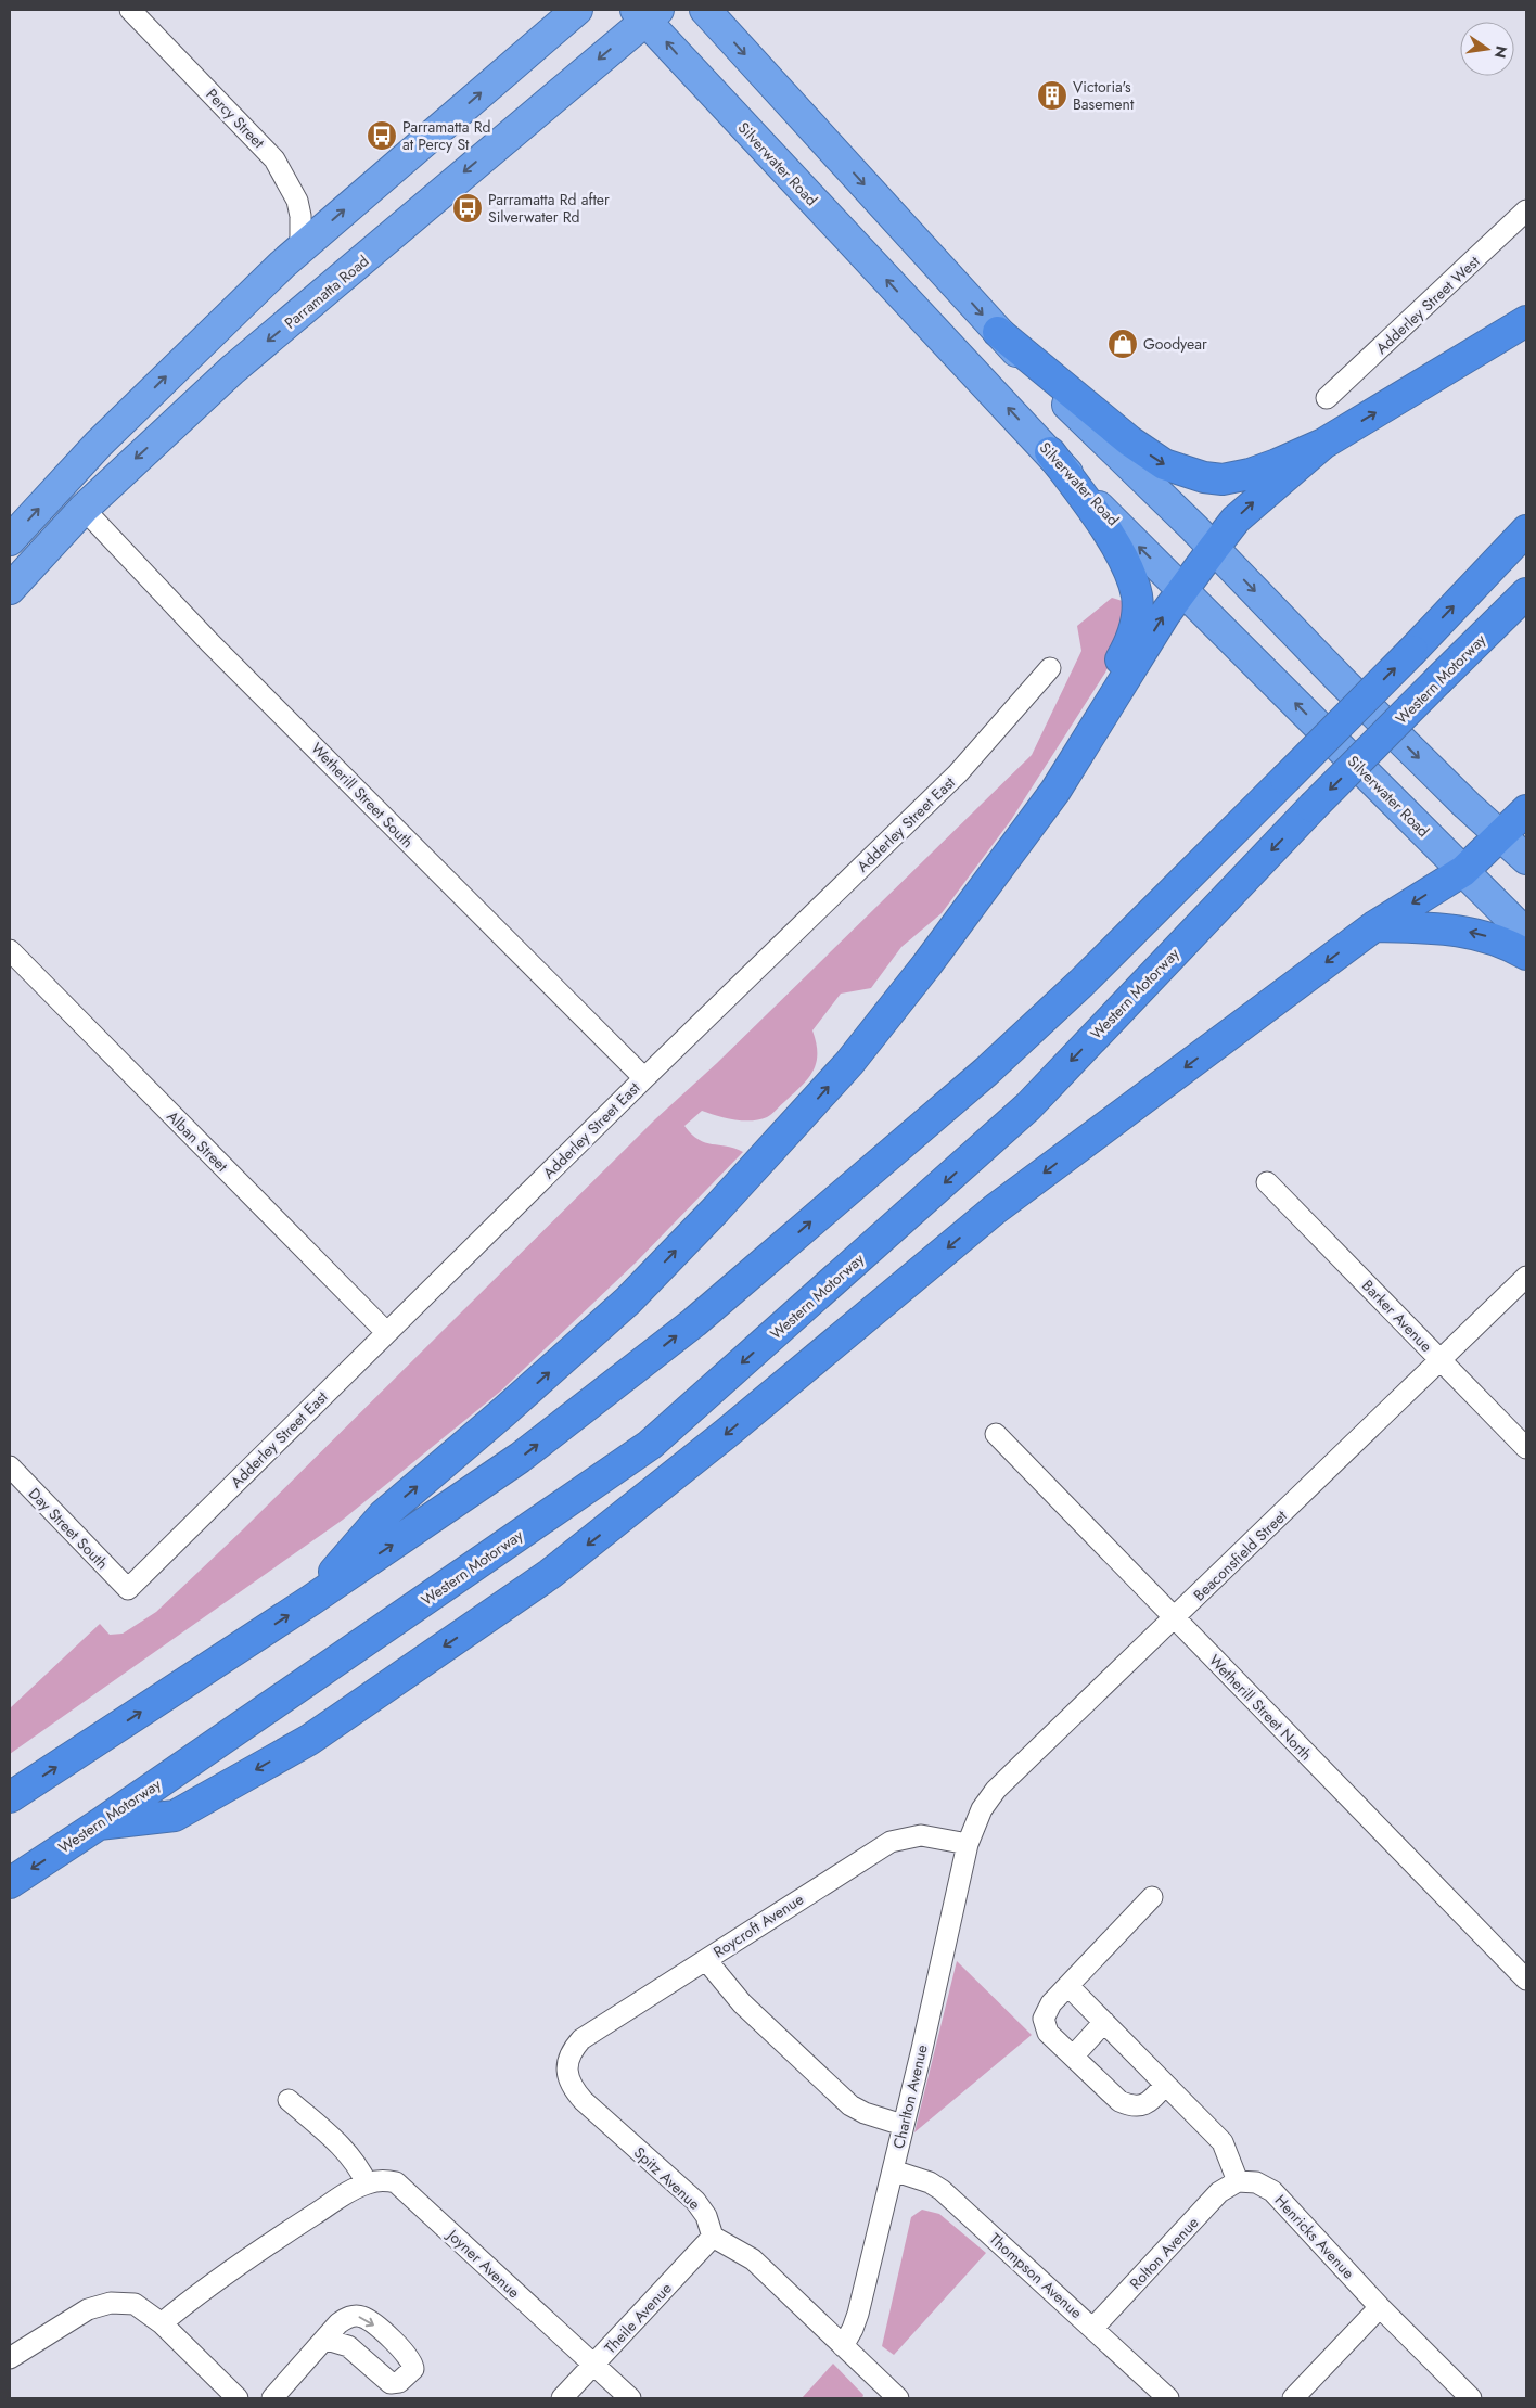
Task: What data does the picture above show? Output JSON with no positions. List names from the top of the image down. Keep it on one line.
{"streets":{"highway":["Silverwater Road","Parramatta Road","Western Motorway"],"street":["Percy Street","Adderley Street West","Wetherill Street South","Adderley Street East","Alban Street","Barker Avenue","Day Street South","Beaconsfield Street","Wetherill Street North","Roycroft Avenue","Charlton Avenue","Spitz Avenue","Henricks Avenue","Rolton Avenue","Joyner Avenue","Thompson Avenue","Theile Avenue"]},"crossings":[["Silverwater Road","Parramatta Road"],["Parramatta Road","Wetherill Street South"],["Wetherill Street South","Adderley Street East"],["Adderley Street East","Alban Street"],["Adderley Street East","Day Street South"],["Barker Avenue","Beaconsfield Street"],["Beaconsfield Street","Wetherill Street North"],["Beaconsfield Street","Roycroft Avenue"],["Beaconsfield Street","Charlton Avenue"],["Roycroft Avenue","Charlton Avenue"],["Roycroft Avenue","Spitz Avenue"],["Charlton Avenue","Thompson Avenue"],["Spitz Avenue","Theile Avenue"],["Henricks Avenue","Rolton Avenue"],["Rolton Avenue","Thompson Avenue"],["Joyner Avenue","Theile Avenue"]],"places":{"building":["Victoria's Basement"],"bus stop":["Parramatta Rd at Percy St","Parramatta Rd after Silverwater Rd"],"shop":["Goodyear"]},"north":"right"}
